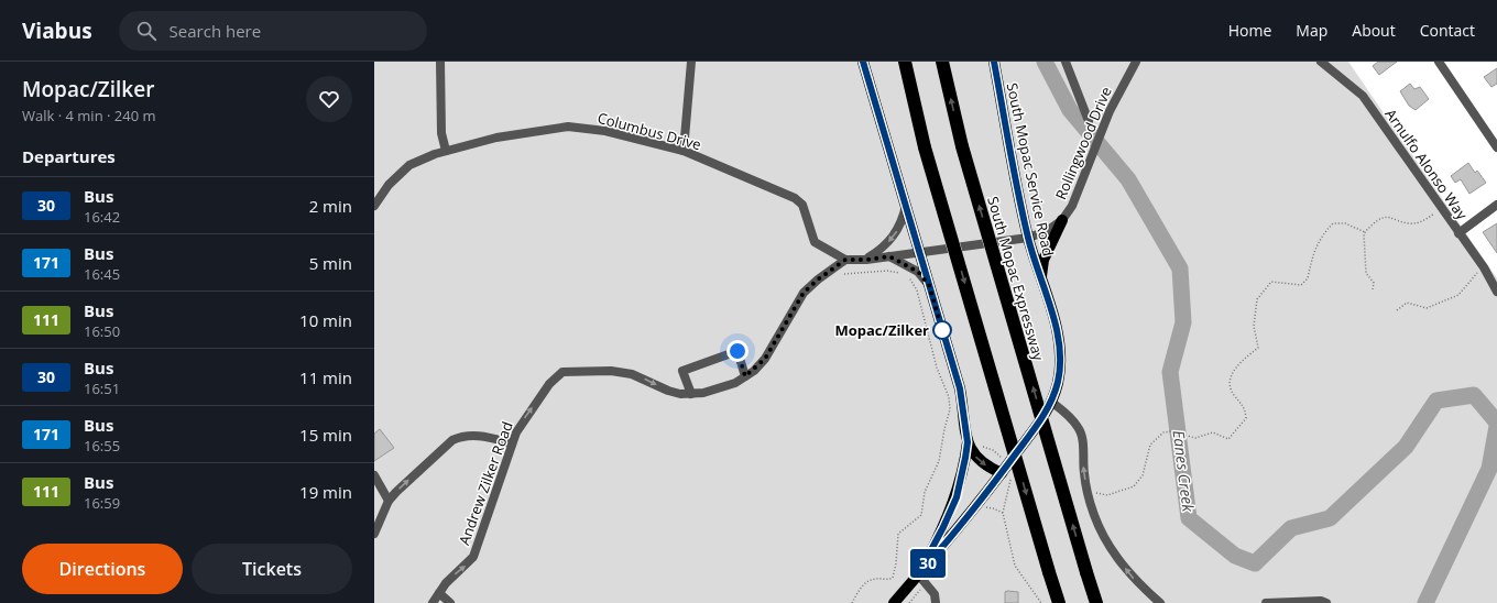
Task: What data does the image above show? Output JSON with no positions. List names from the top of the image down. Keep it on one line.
{"streets":{"highway":["South Mopac Expressway"],"main road":["South Mopac Service Road"],"street":["Columbus Drive","Rollingwood Drive","Arnulfo Alonso Way","Andrew Zilker Road"]},"crossings":[["Columbus Drive","Andrew Zilker Road"],["Rollingwood Drive","South Mopac Service Road"]],"one_way":["Andrew Zilker Road"],"water":["Eanes Creek"],"places":["Mopac/Zilker"],"lines":["bus line 30"],"page":{"header":"Viabus","search":"Search here","nav":["Home","Map","About","Contact"],"heading":[["Mopac/Zilker","Walk · 4 min · 240 m"],"Departures"],"on_map":"30","list":[{"mark":"30","name":"Bus","note":"16:42","value":"2 min"},{"mark":"171","name":"Bus","note":"16:45","value":"5 min"},{"mark":"111","name":"Bus","note":"16:50","value":"10 min"},{"mark":"30","name":"Bus","note":"16:51","value":"11 min"},{"mark":"171","name":"Bus","note":"16:55","value":"15 min"},{"mark":"111","name":"Bus","note":"16:59","value":"19 min"}],"buttons":["Directions","Tickets"]}}
